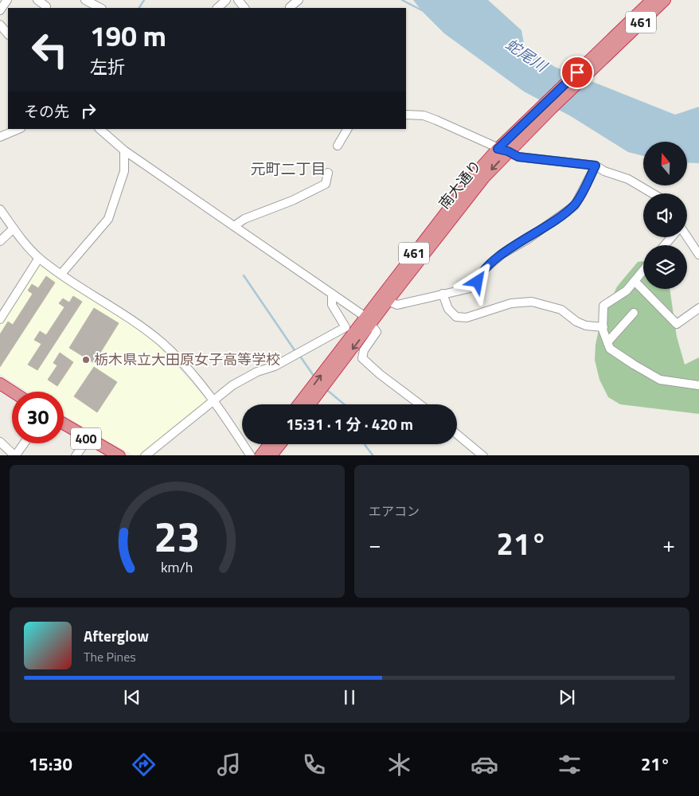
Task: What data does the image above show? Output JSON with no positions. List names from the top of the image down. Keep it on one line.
{"streets":{"highway":["461","南大通り","400"]},"districts":["元町二丁目"],"water":["蛇尾川"],"places":["栃木県立大田原女子高等学校"],"north":"top","page":{"turn":["190 m","左折"],"then":"その先","limit":"30","trip":"15:31 · 1 分 · 420 m","tile":"エアコン","heat":["−","21°","+"],"song":["Afterglow","The Pines"],"tabs":["15:30","21°"],"gauge":["23","km/h"]}}
